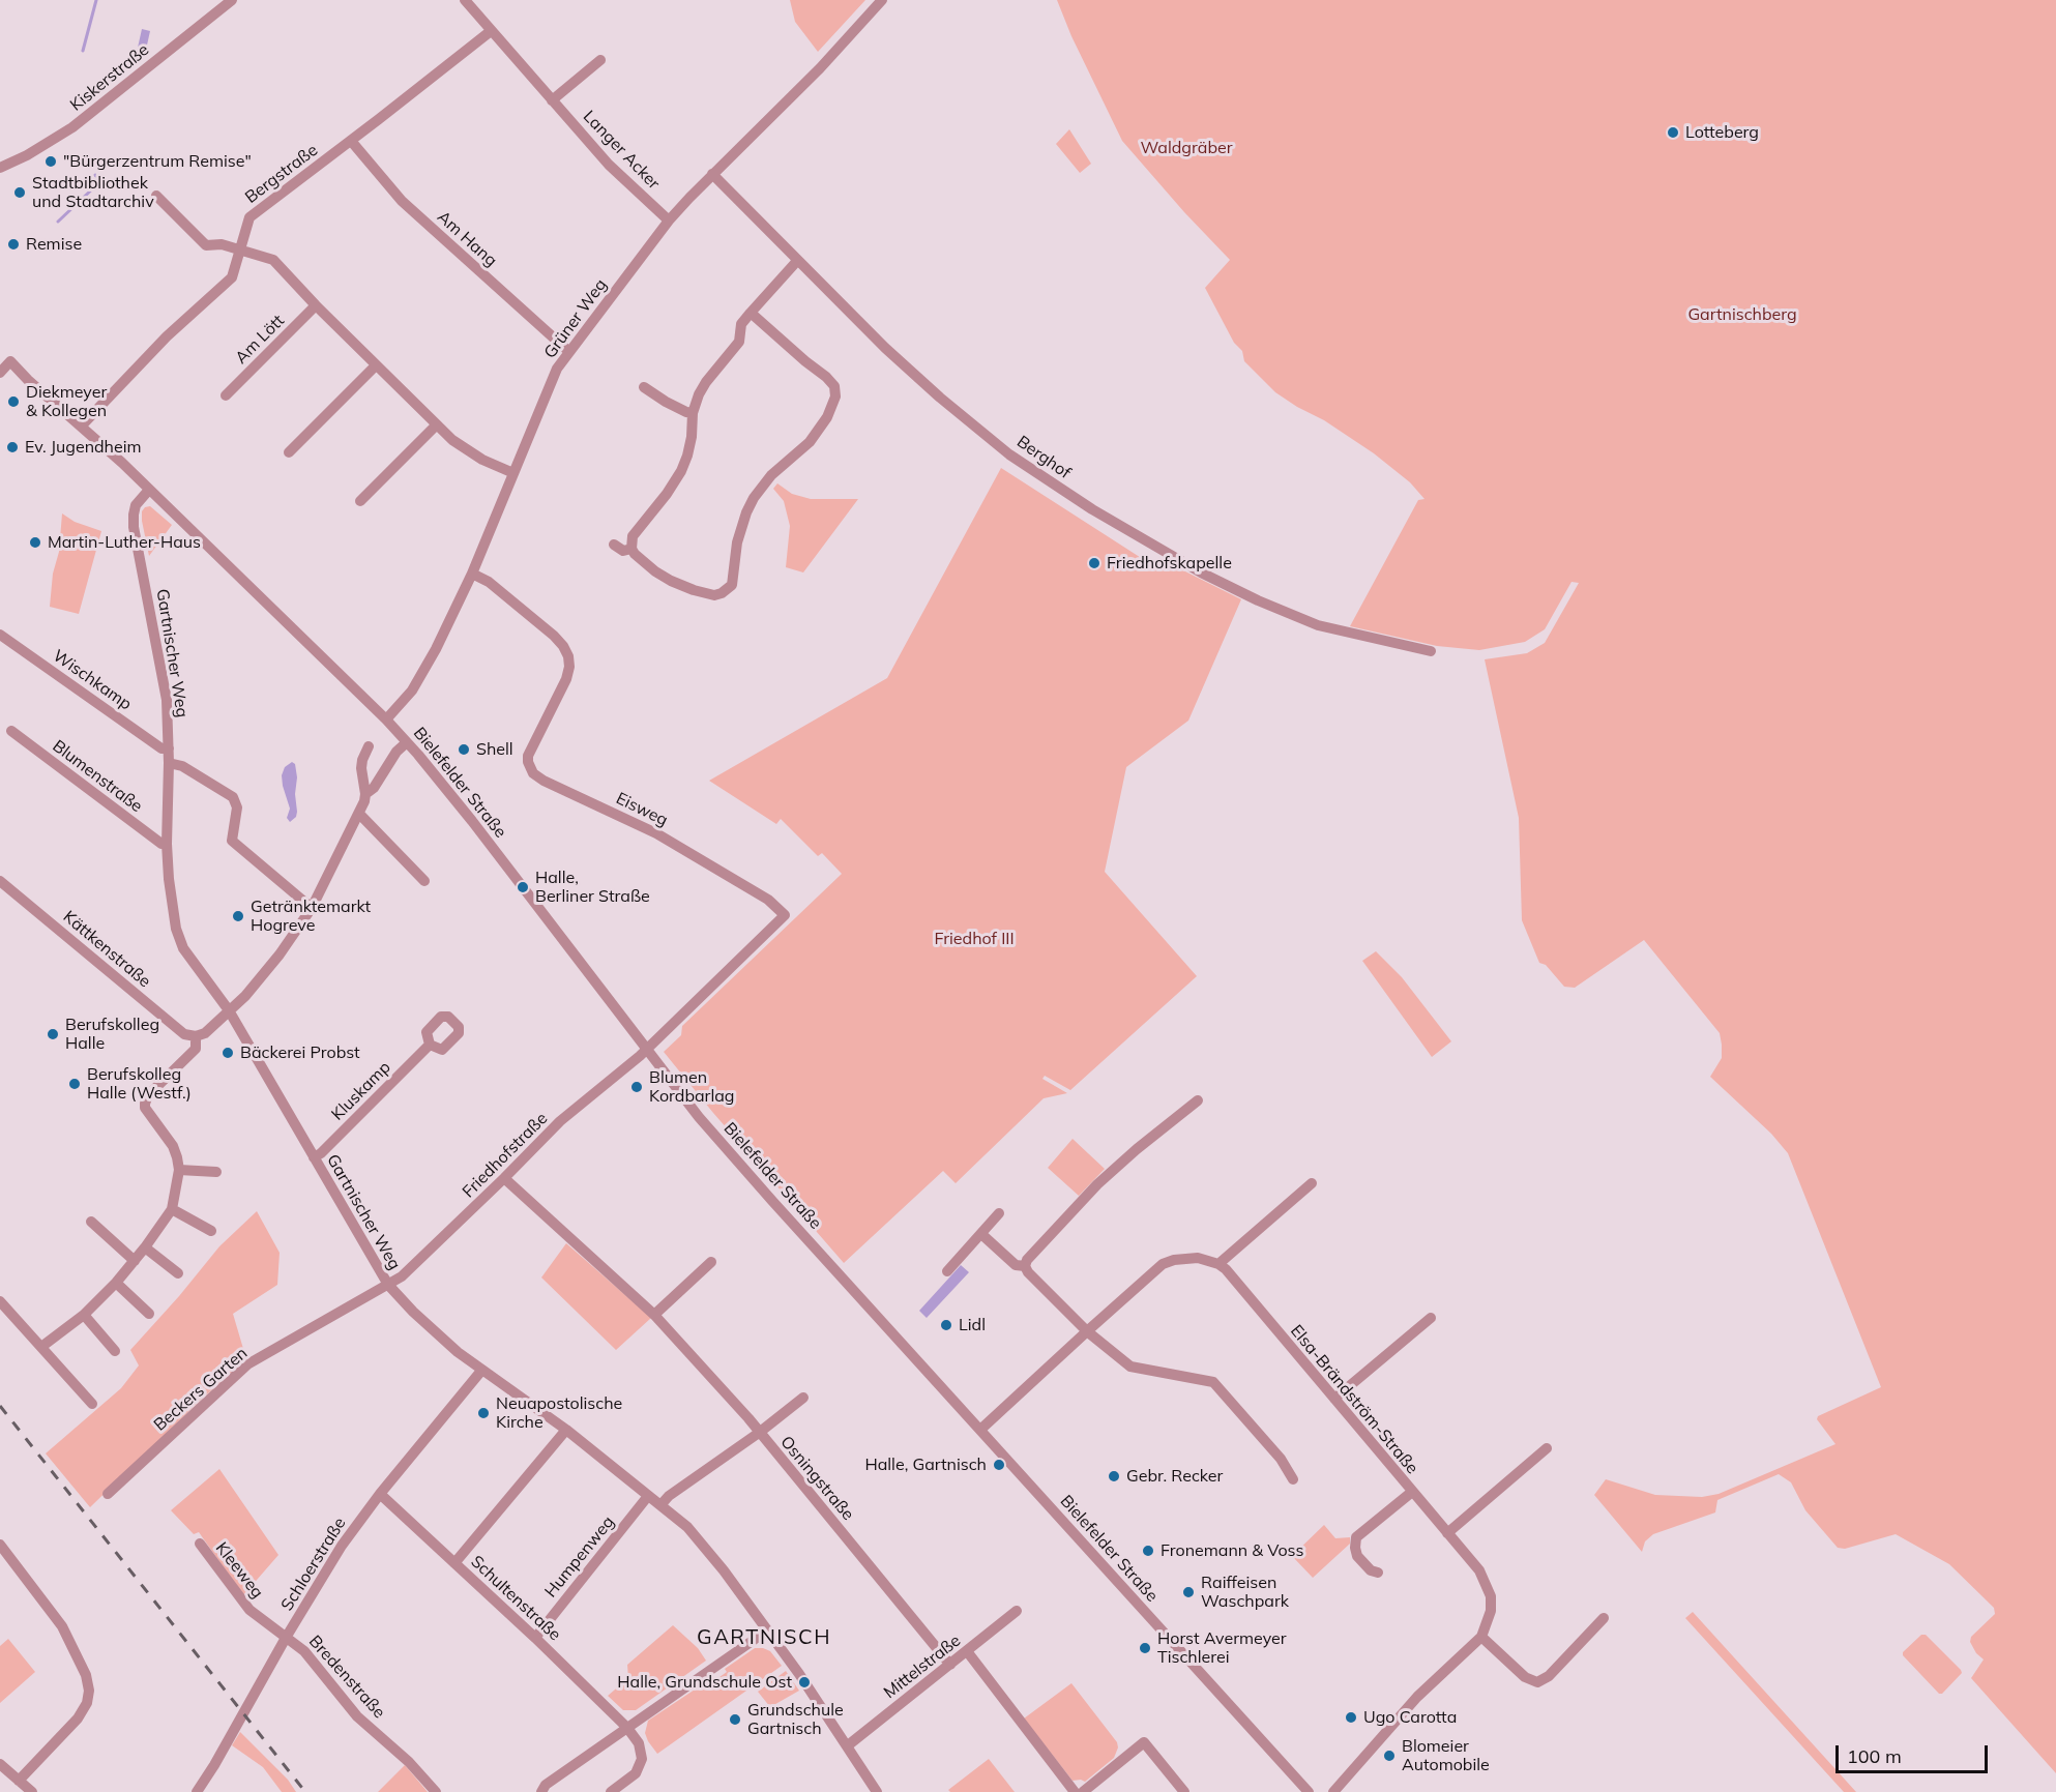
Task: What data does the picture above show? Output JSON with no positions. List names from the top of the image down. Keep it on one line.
{"streets":{"street":["Kiskerstraße","Langer Acker","Bergstraße","Am Hang","Grüner Weg","Am Lött","Berghof","Gartnischer Weg","Wischkamp","Blumenstraße","Bielefelder Straße","Eisweg","Kättkenstraße","Kluskamp","Friedhofstraße","Beckers Garten","Elsa-Brändström-Straße","Osningstraße","Humpenweg","Schloerstraße","Kleeweg","Schultenstraße","Mittelstraße","Bredenstraße"]},"crossings":[["Langer Acker","Bergstraße"],["Langer Acker","Grüner Weg"],["Bergstraße","Am Hang"],["Bergstraße","Bielefelder Straße"],["Am Hang","Grüner Weg"],["Grüner Weg","Berghof"],["Grüner Weg","Bielefelder Straße"],["Grüner Weg","Eisweg"],["Gartnischer Weg","Wischkamp"],["Gartnischer Weg","Blumenstraße"],["Gartnischer Weg","Bielefelder Straße"],["Gartnischer Weg","Kluskamp"],["Gartnischer Weg","Friedhofstraße"],["Gartnischer Weg","Beckers Garten"],["Gartnischer Weg","Humpenweg"],["Gartnischer Weg","Schloerstraße"],["Gartnischer Weg","Mittelstraße"],["Bielefelder Straße","Eisweg"],["Bielefelder Straße","Friedhofstraße"],["Eisweg","Friedhofstraße"],["Friedhofstraße","Beckers Garten"],["Friedhofstraße","Osningstraße"],["Osningstraße","Mittelstraße"],["Humpenweg","Schultenstraße"],["Schloerstraße","Kleeweg"],["Schloerstraße","Schultenstraße"],["Schloerstraße","Bredenstraße"],["Kleeweg","Bredenstraße"]],"districts":["GARTNISCH"],"parks":["Waldgräber","Gartnischberg","Friedhof III"],"places":["Lotteberg","\"Bürgerzentrum Remise\"","Stadtbibliothek und Stadtarchiv","Remise","Diekmeyer & Kollegen","Ev. Jugendheim","Martin-Luther-Haus","Friedhofskapelle","Shell","Halle, Berliner Straße","Getränktemarkt Hogreve","Berufskolleg Halle","Bäckerei Probst","Berufskolleg Halle (Westf.)","Blumen Kordbarlag","Lidl","Neuapostolische Kirche","Halle, Gartnisch","Gebr. Recker","Fronemann & Voss","Raiffeisen Waschpark","Horst Avermeyer Tischlerei","Halle, Grundschule Ost","Ugo Carotta","Grundschule Gartnisch","Blomeier Automobile"],"scale_bar":"100 m"}
